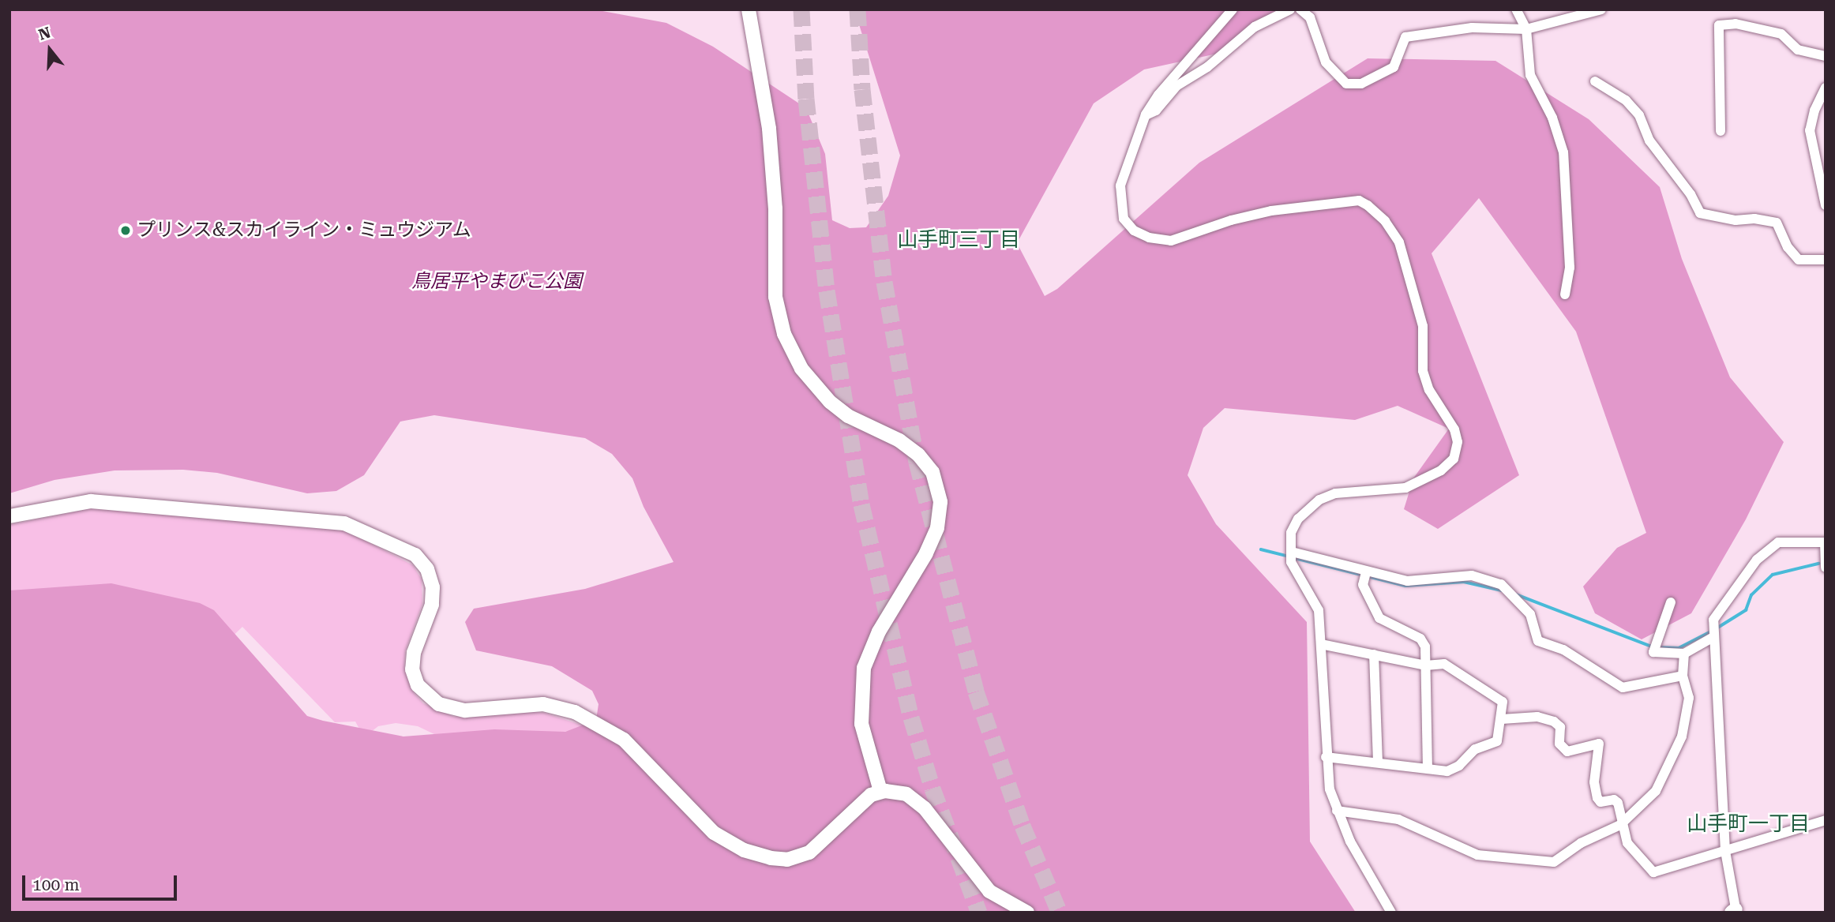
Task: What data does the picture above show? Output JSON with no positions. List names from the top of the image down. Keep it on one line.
{"districts":["山手町三丁目","山手町一丁目"],"parks":["鳥居平やまびこ公園"],"places":["プリンス&スカイライン・ミュウジアム"],"scale_bar":"100 m","north":"top"}
